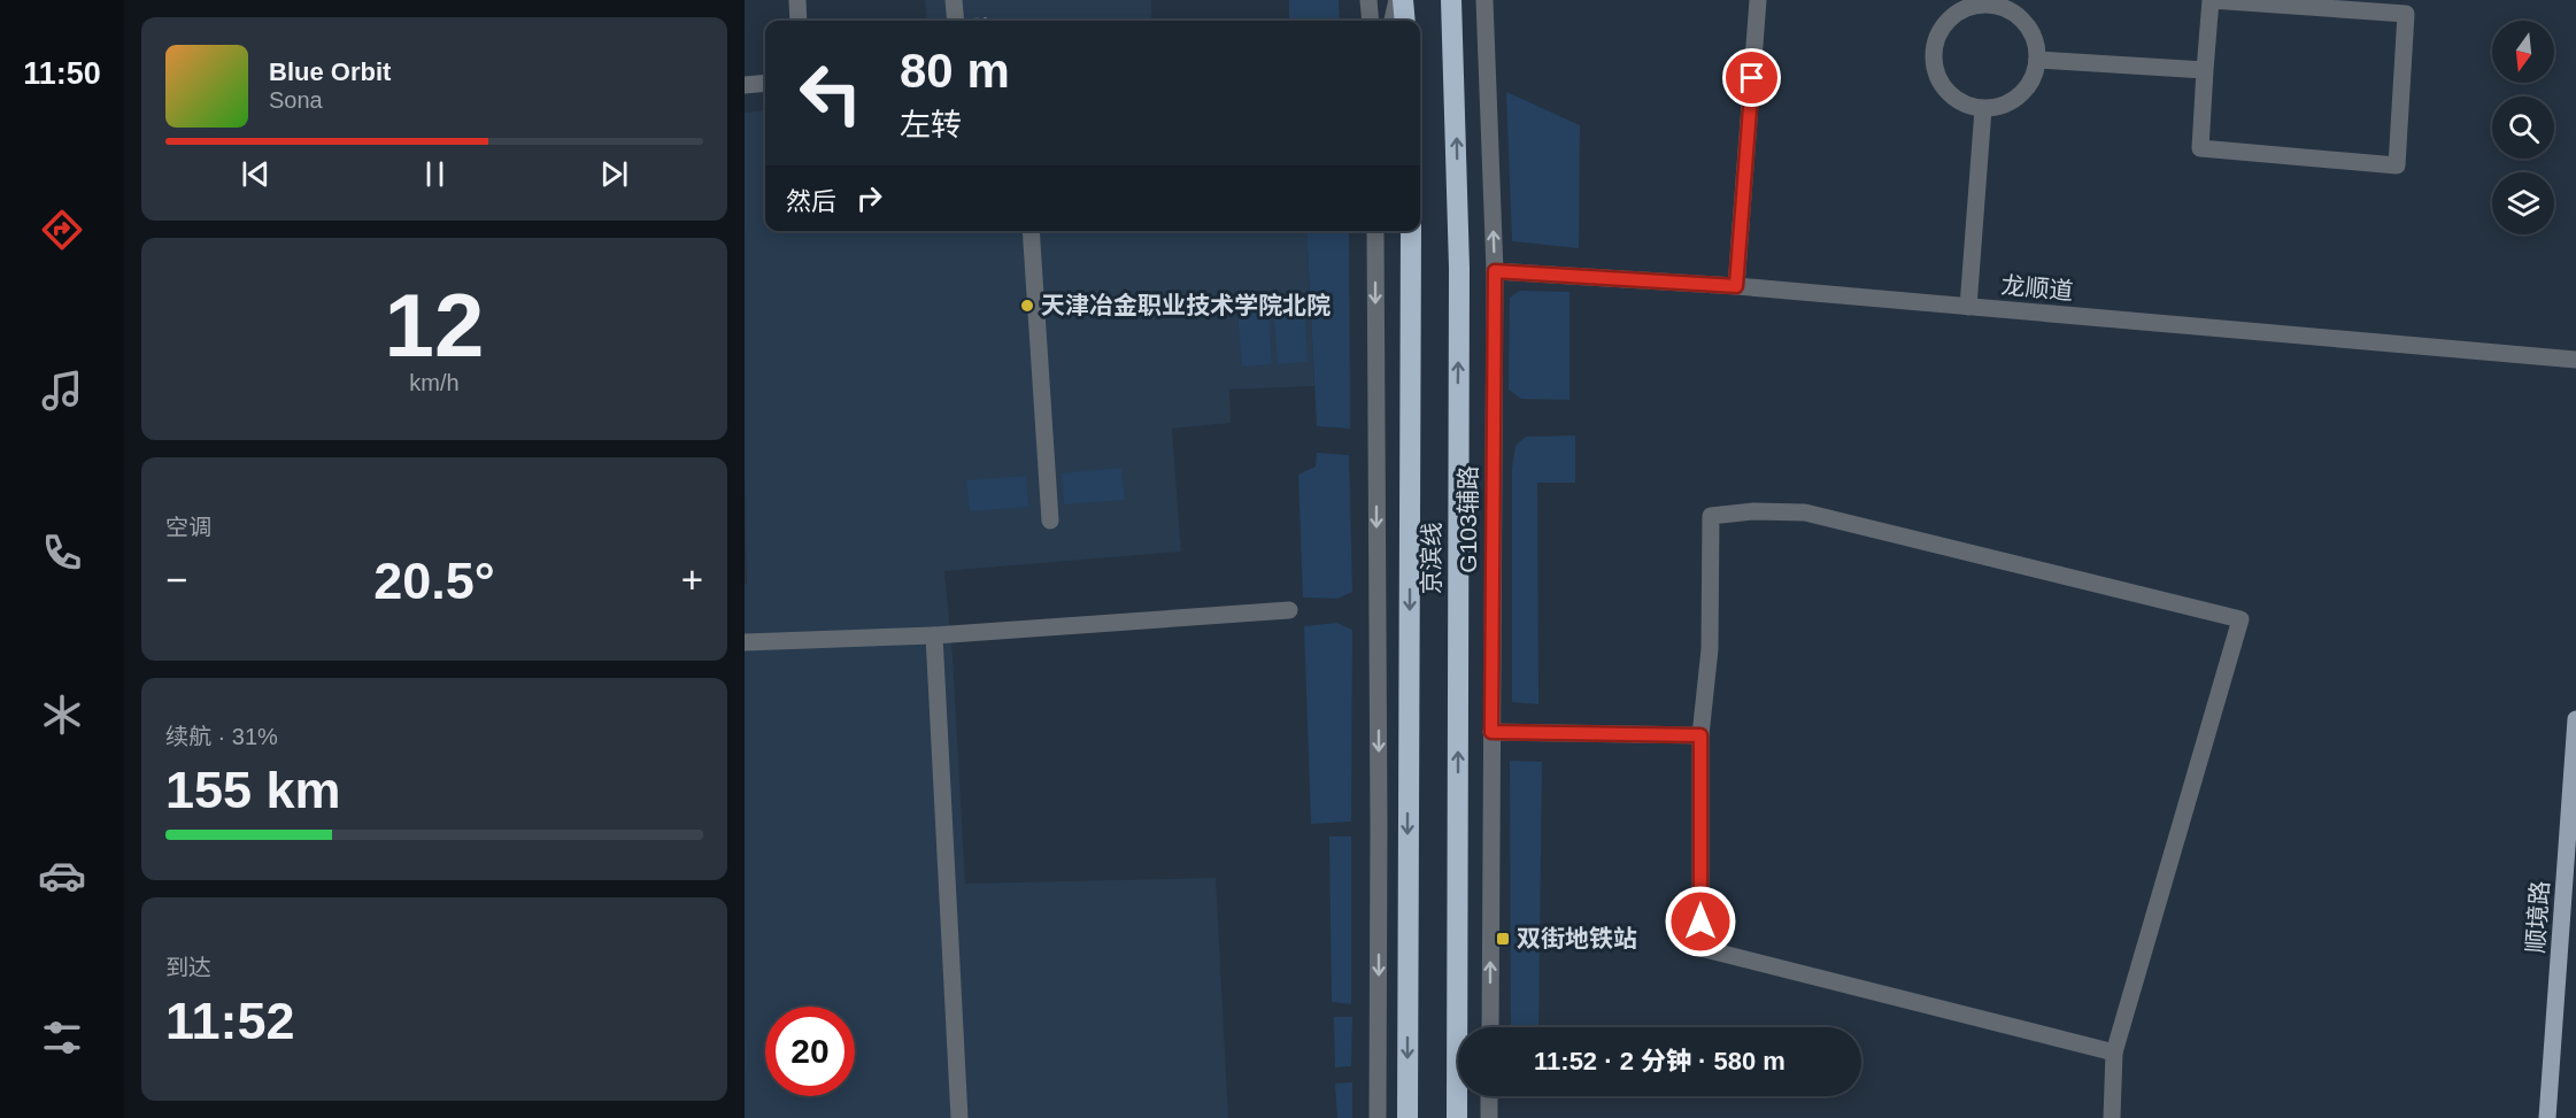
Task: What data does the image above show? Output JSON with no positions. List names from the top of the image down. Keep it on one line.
{"streets":{"highway":["京滨线"],"main road":["顺境路"],"street":["龙顺道","G103辅路"]},"crossings":[["龙顺道","G103辅路"]],"places":{"other":["天津冶金职业技术学院北院"],"transit":["双街地铁站"]},"north":"bottom","page":{"tabs":"11:50","turn":["80 m","左转"],"song":["Blue Orbit","Sona"],"then":"然后","tile":[["12","km/h"],"空调",["续航 · 31%","155 km"],["到达","11:52"]],"heat":["−","20.5°","+"],"limit":"20","trip":"11:52 · 2 分钟 · 580 m"}}
